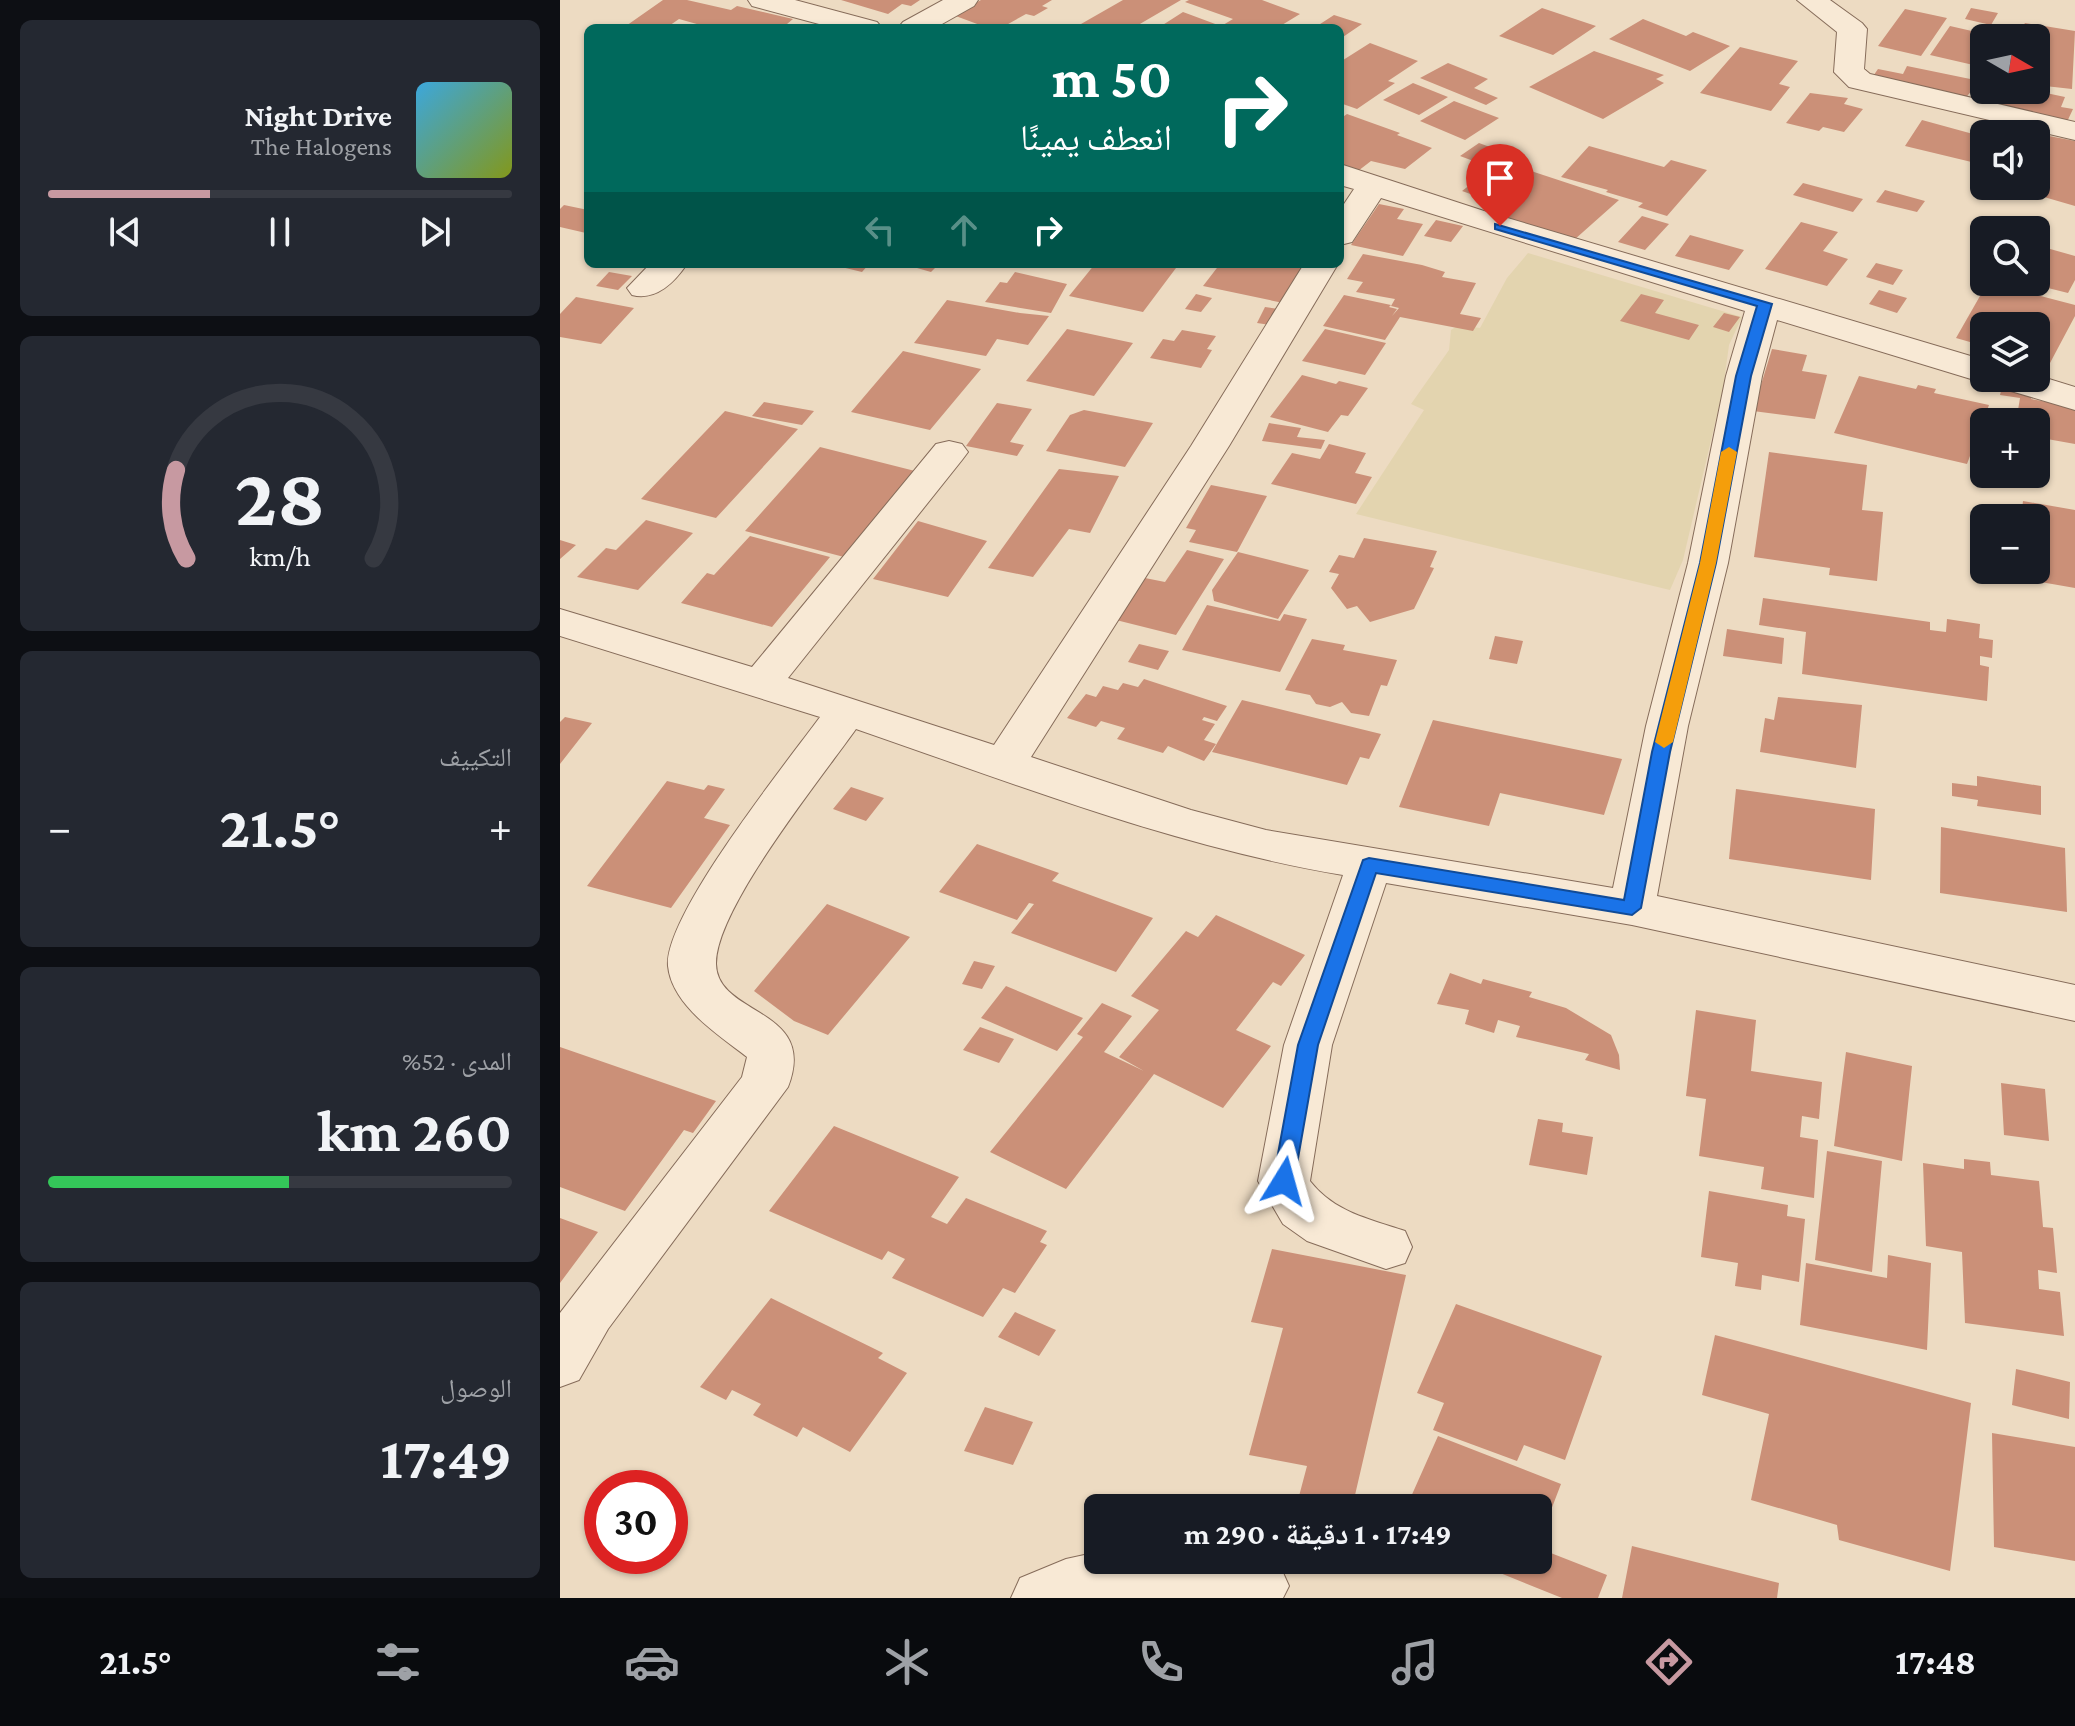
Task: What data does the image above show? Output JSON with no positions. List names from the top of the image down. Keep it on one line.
{"north":"right","page":{"map_buttons":["+","−"],"turn":["50 m","انعطف يمينًا"],"song":["Night Drive","The Halogens"],"tile":["التكييف",["المدى · 52%","260 km"],["الوصول","17:49"]],"heat":["−","21.5°","+"],"limit":"30","trip":"17:49 · 1 دقيقة · 290 m","tabs":["17:48","21.5°"],"gauge":["28","km/h"]}}
